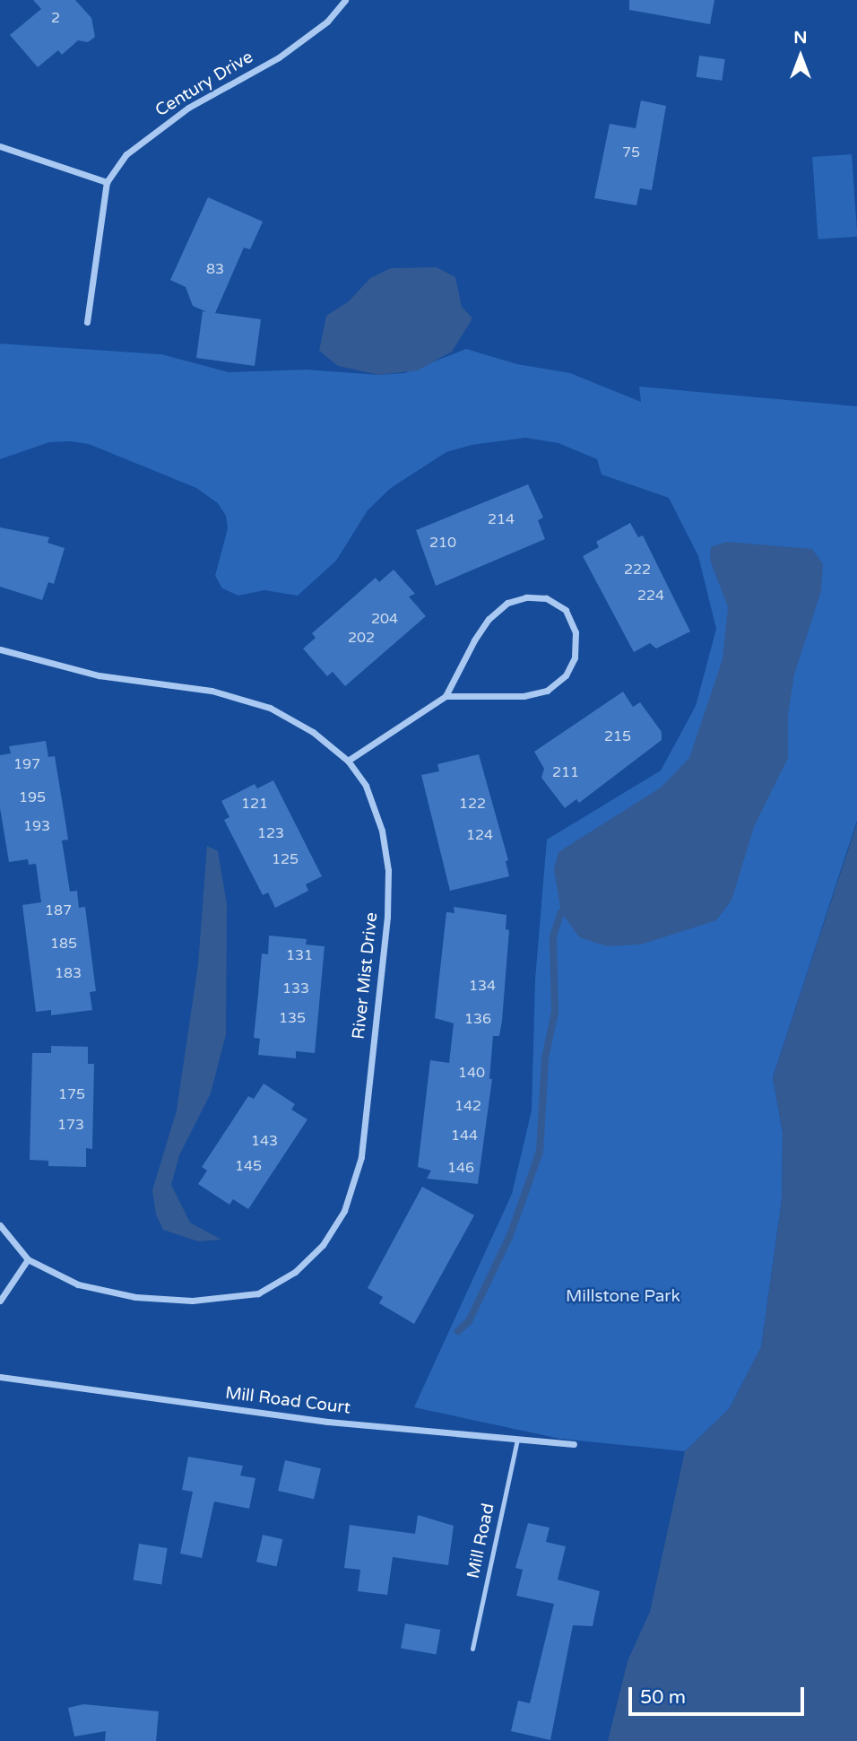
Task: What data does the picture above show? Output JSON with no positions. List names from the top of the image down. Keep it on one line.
{"streets":{"street":["Century Drive","River Mist Drive","Mill Road Court"],"lane":["Mill Road"]},"crossings":[["Mill Road Court","Mill Road"]],"parks":["Millstone Park"],"house_numbers":["2","75","83","214","210","222","224","204","202","215","197","211","195","121","122","193","123","124","125","187","185","131","183","134","133","135","136","140","175","142","173","144","143","145","146"],"scale_bar":"50 m","north":"top"}
